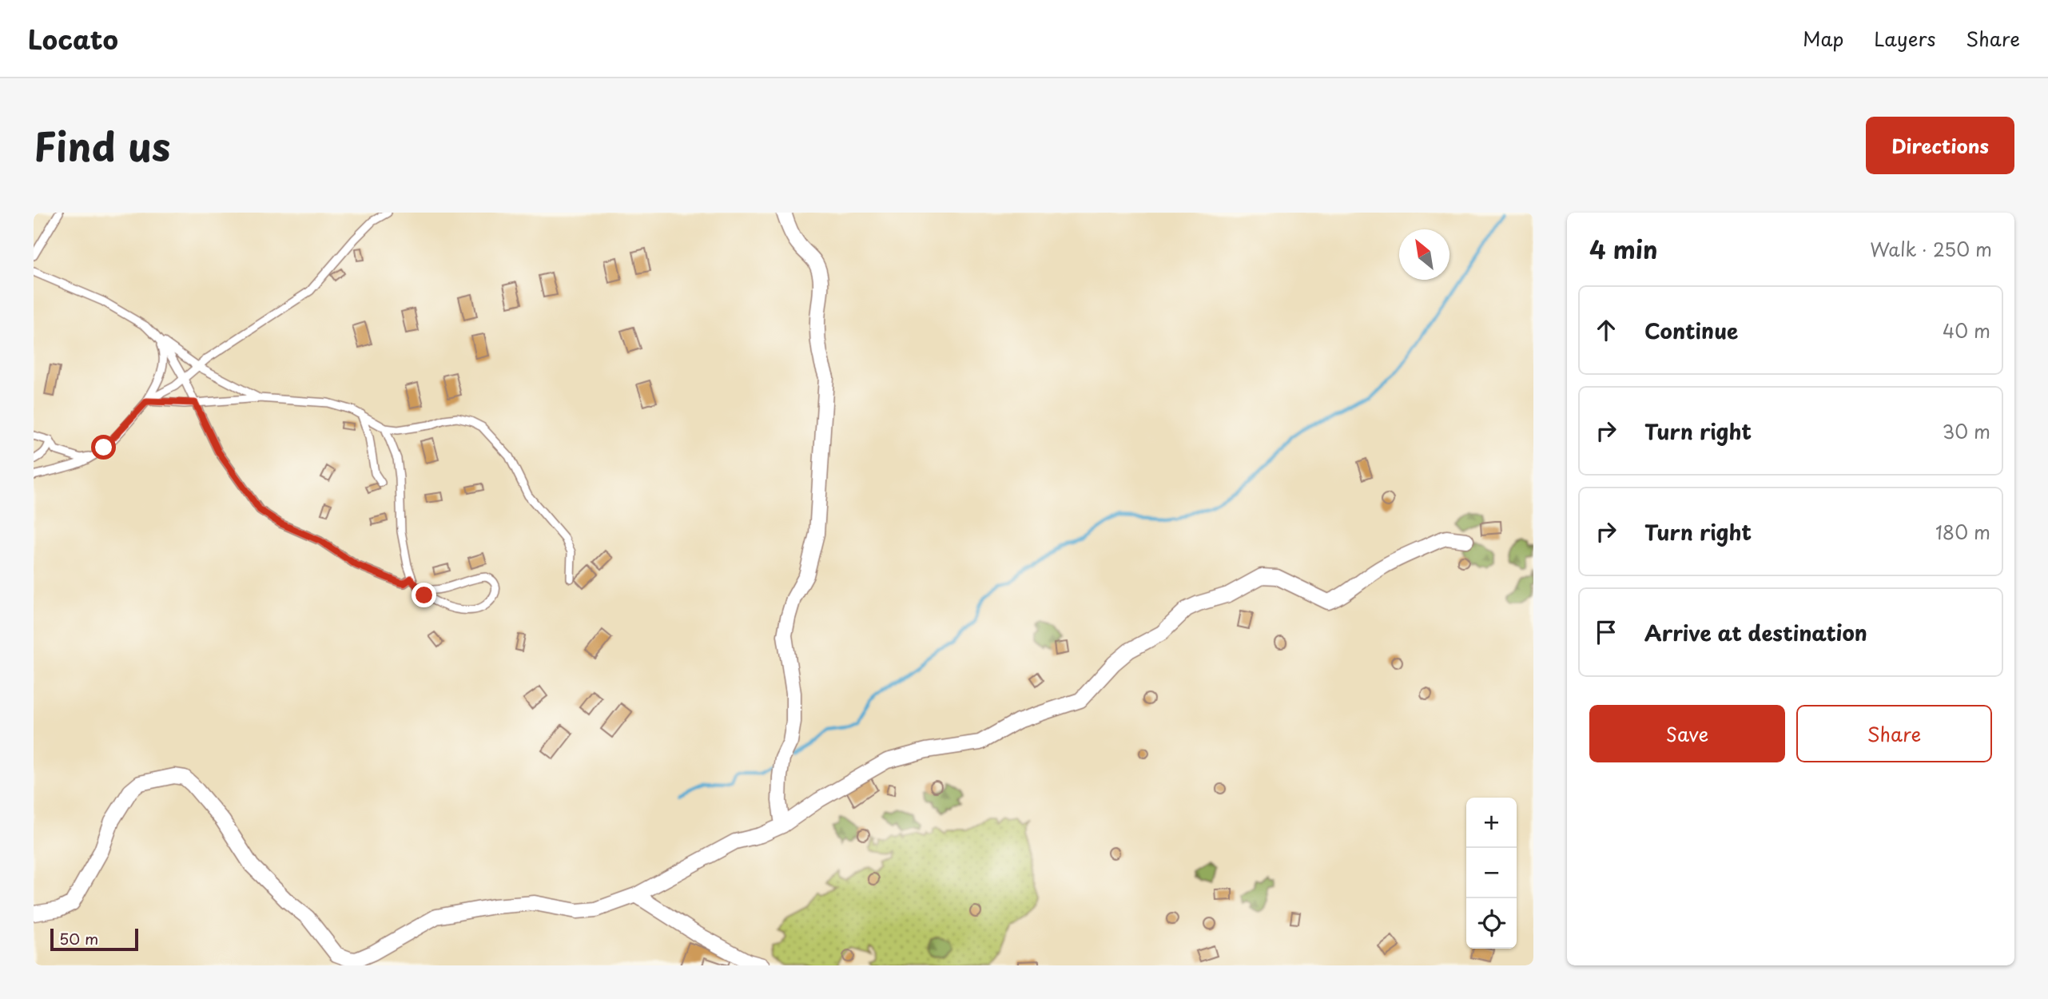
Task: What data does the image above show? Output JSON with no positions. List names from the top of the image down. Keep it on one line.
{"scale_bar":"50 m","north":"top left","page":{"header":"Locato","nav":["Map","Layers","Share"],"title":"Find us","buttons":["Directions",["Save","Share"]],"heading":["4 min","Walk · 250 m"],"list":[["Continue","40 m"],["Turn right","30 m"],["Turn right","180 m"],"Arrive at destination"],"map_buttons":["+","−"],"scale":"50 m"}}
